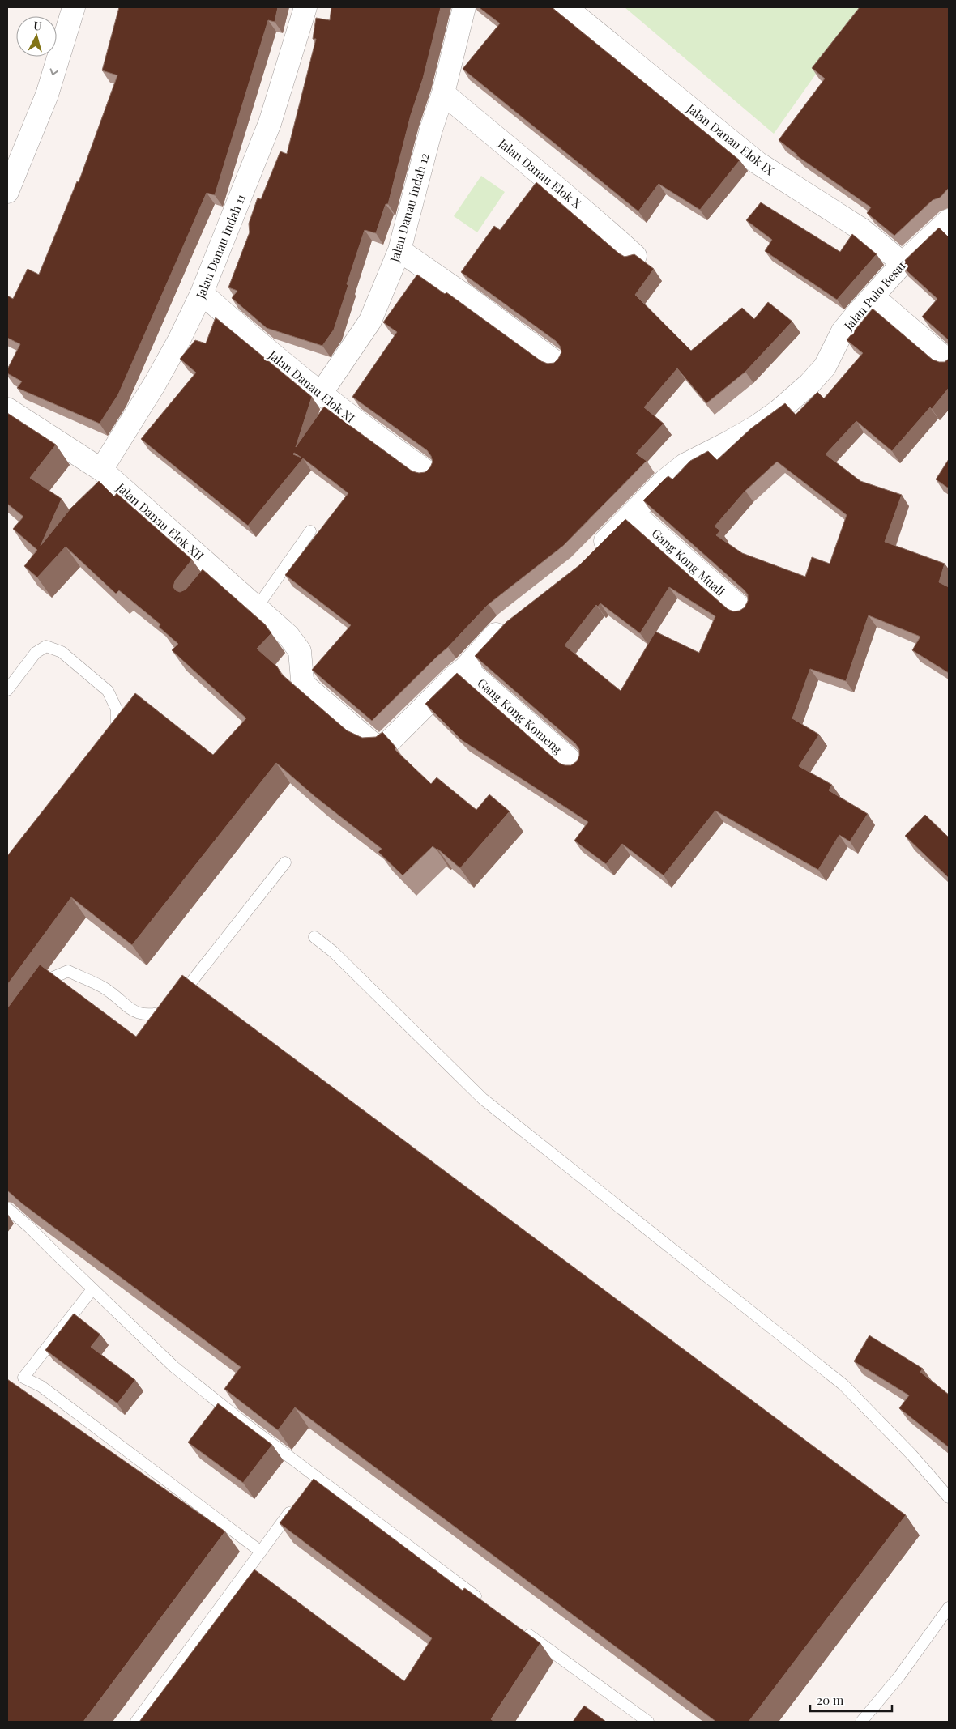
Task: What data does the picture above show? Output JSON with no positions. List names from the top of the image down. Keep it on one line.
{"streets":{"street":["Jalan Danau Elok IX","Jalan Danau Elok X","Jalan Danau Indah 12","Jalan Danau Indah 11","Jalan Pulo Besar","Jalan Danau Elok XI","Jalan Danau Elok XII","Gang Kong Muali","Gang Kong Komeng"]},"crossings":[["Jalan Danau Elok IX","Jalan Pulo Besar"],["Jalan Danau Elok X","Jalan Danau Indah 12"],["Jalan Danau Indah 12","Jalan Danau Elok XI"],["Jalan Danau Indah 11","Jalan Danau Elok XI"],["Jalan Danau Indah 11","Jalan Danau Elok XII"],["Jalan Pulo Besar","Gang Kong Muali"],["Jalan Danau Elok XII","Gang Kong Komeng"]],"scale_bar":"20 m","north":"top"}
